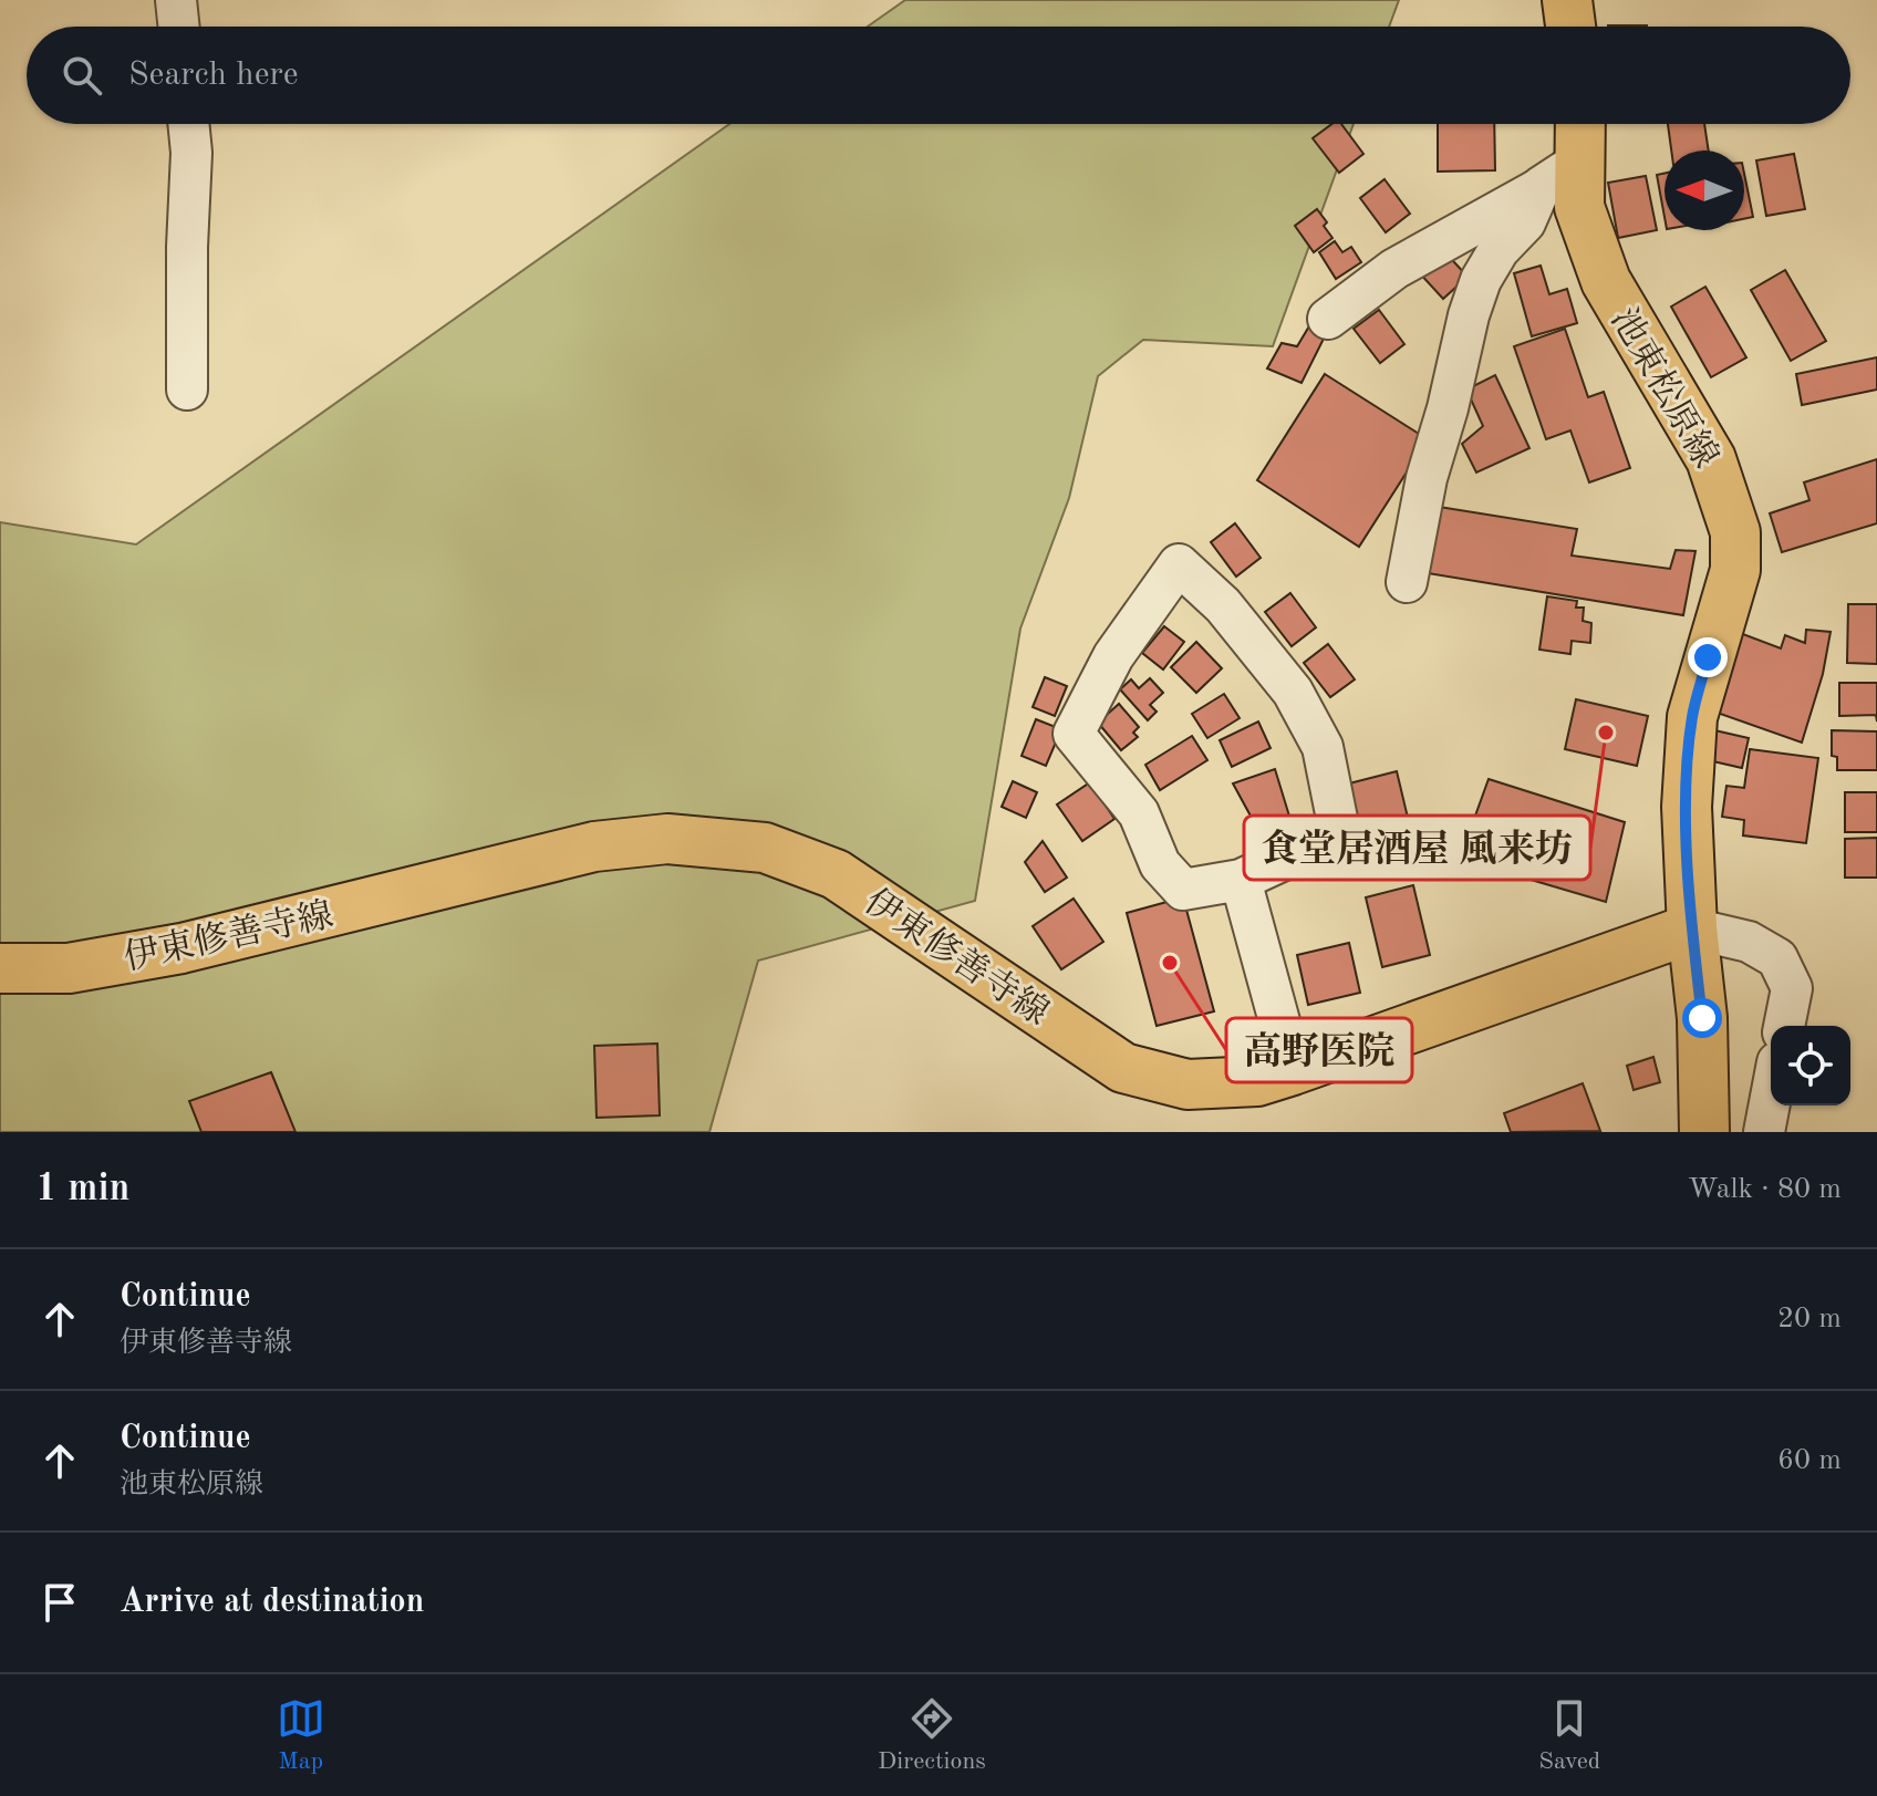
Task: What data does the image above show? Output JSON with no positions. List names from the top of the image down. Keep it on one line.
{"streets":{"main road":["池東松原線","伊東修善寺線"]},"crossings":[["池東松原線","伊東修善寺線"]],"places":["食堂居酒屋 風来坊","高野医院"],"north":"left","page":{"search":"Search here","heading":["1 min","Walk · 80 m"],"list":[["Continue","伊東修善寺線","20 m"],["Continue","池東松原線","60 m"],"Arrive at destination"],"nav":["Map","Directions","Saved"]}}
